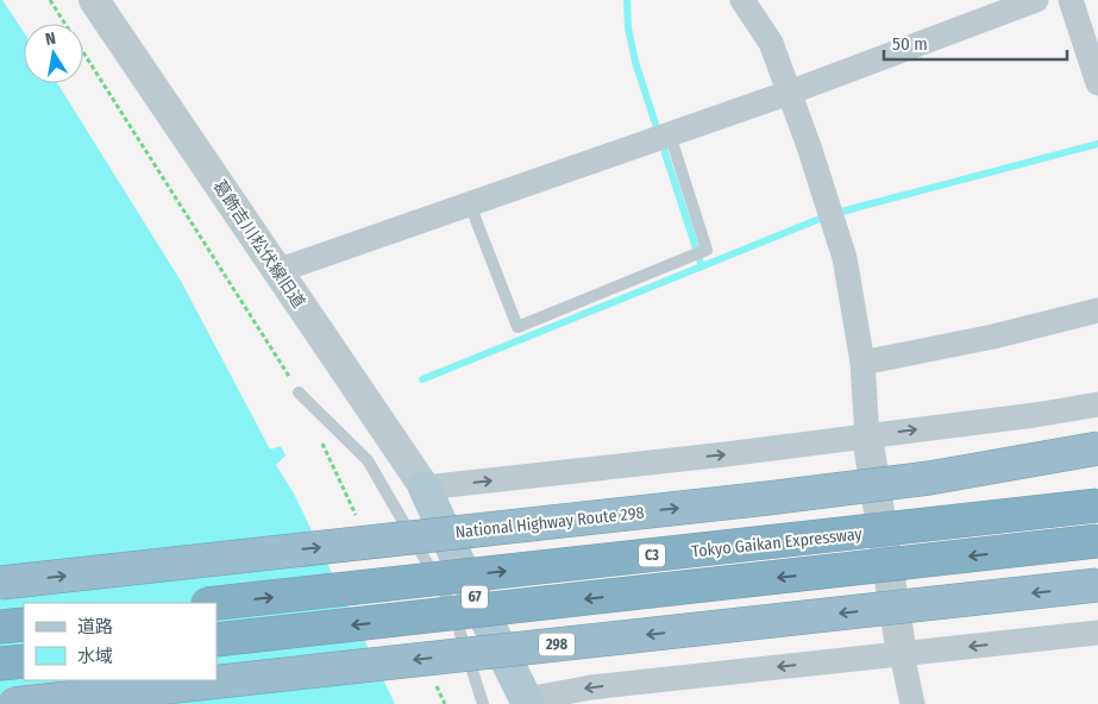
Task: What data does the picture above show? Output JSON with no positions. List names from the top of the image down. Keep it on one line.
{"streets":{"highway":["National Highway Route 298","Tokyo Gaikan Expressway","C3","298"],"main road":["67"],"street":["葛飾吉川松伏線旧道"]},"crossings":[["葛飾吉川松伏線旧道","67"]],"legend":["道路","水域"],"scale_bar":"50 m","north":"top"}
